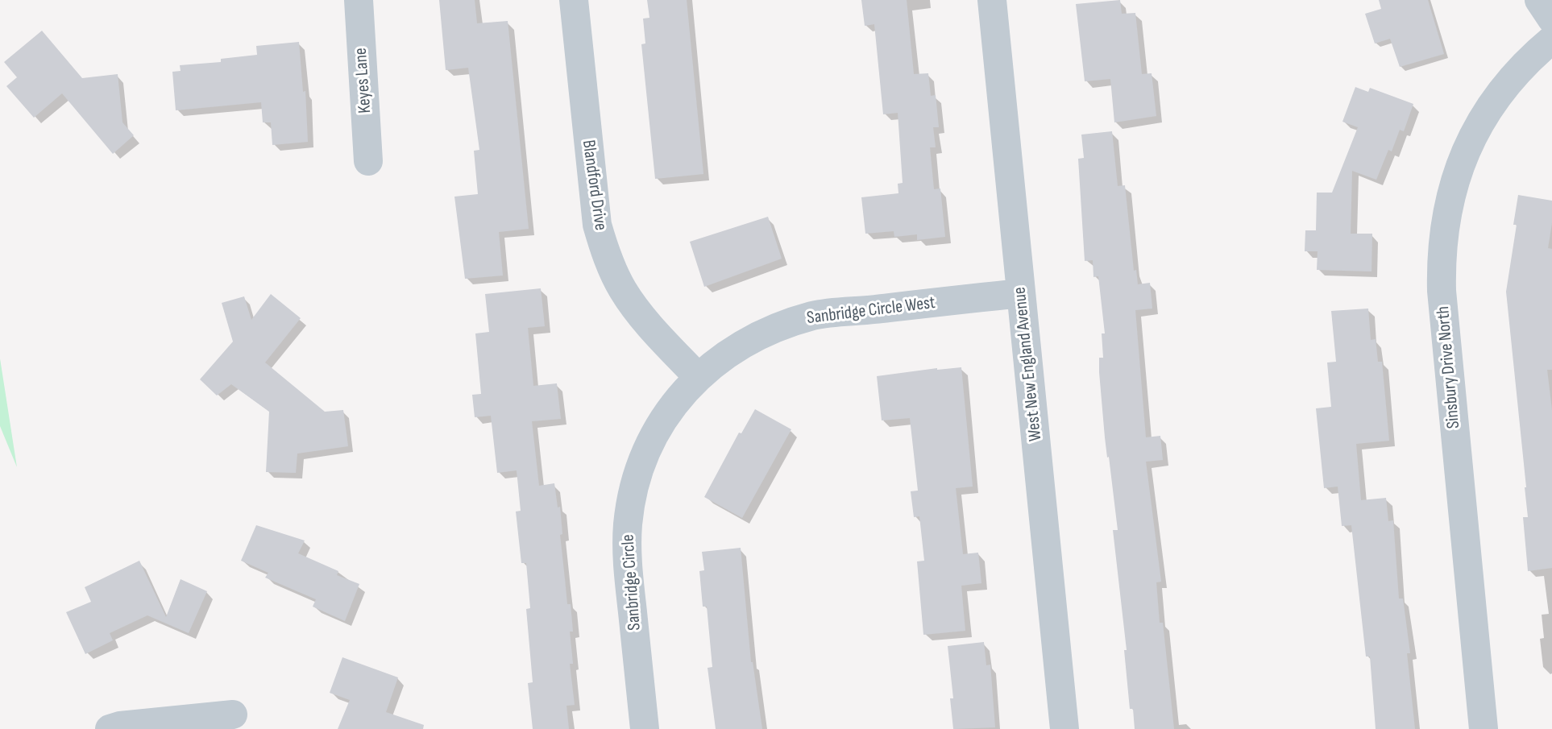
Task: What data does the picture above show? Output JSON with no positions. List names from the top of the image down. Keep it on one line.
{"streets":{"street":["Keyes Lane","Blandford Drive","Sanbridge Circle West","West New England Avenue","Sinsbury Drive North","Sanbridge Circle"]},"crossings":[["Blandford Drive","Sanbridge Circle West"],["Blandford Drive","Sanbridge Circle"],["Sanbridge Circle West","West New England Avenue"],["Sanbridge Circle West","Sanbridge Circle"]]}
